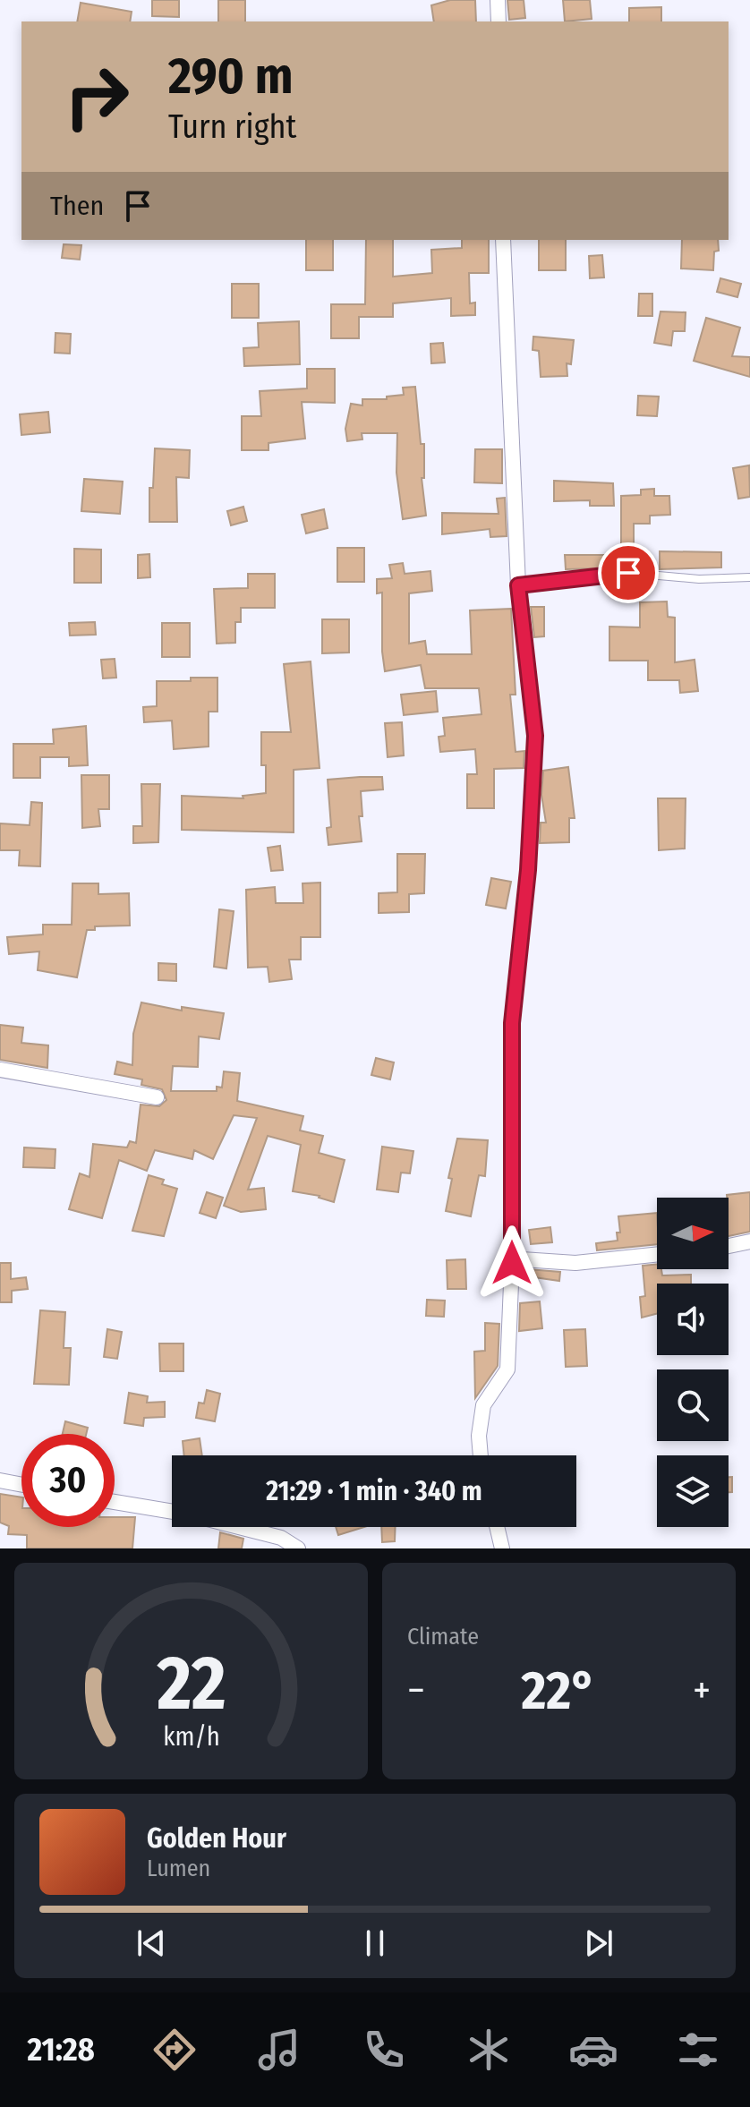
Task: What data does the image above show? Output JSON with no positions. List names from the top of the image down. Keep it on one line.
{"north":"right","page":{"turn":["290 m","Turn right"],"then":"Then","limit":"30","trip":"21:29 · 1 min · 340 m","tile":"Climate","heat":["−","22°","+"],"song":["Golden Hour","Lumen"],"tabs":"21:28","gauge":["22","km/h"]}}
